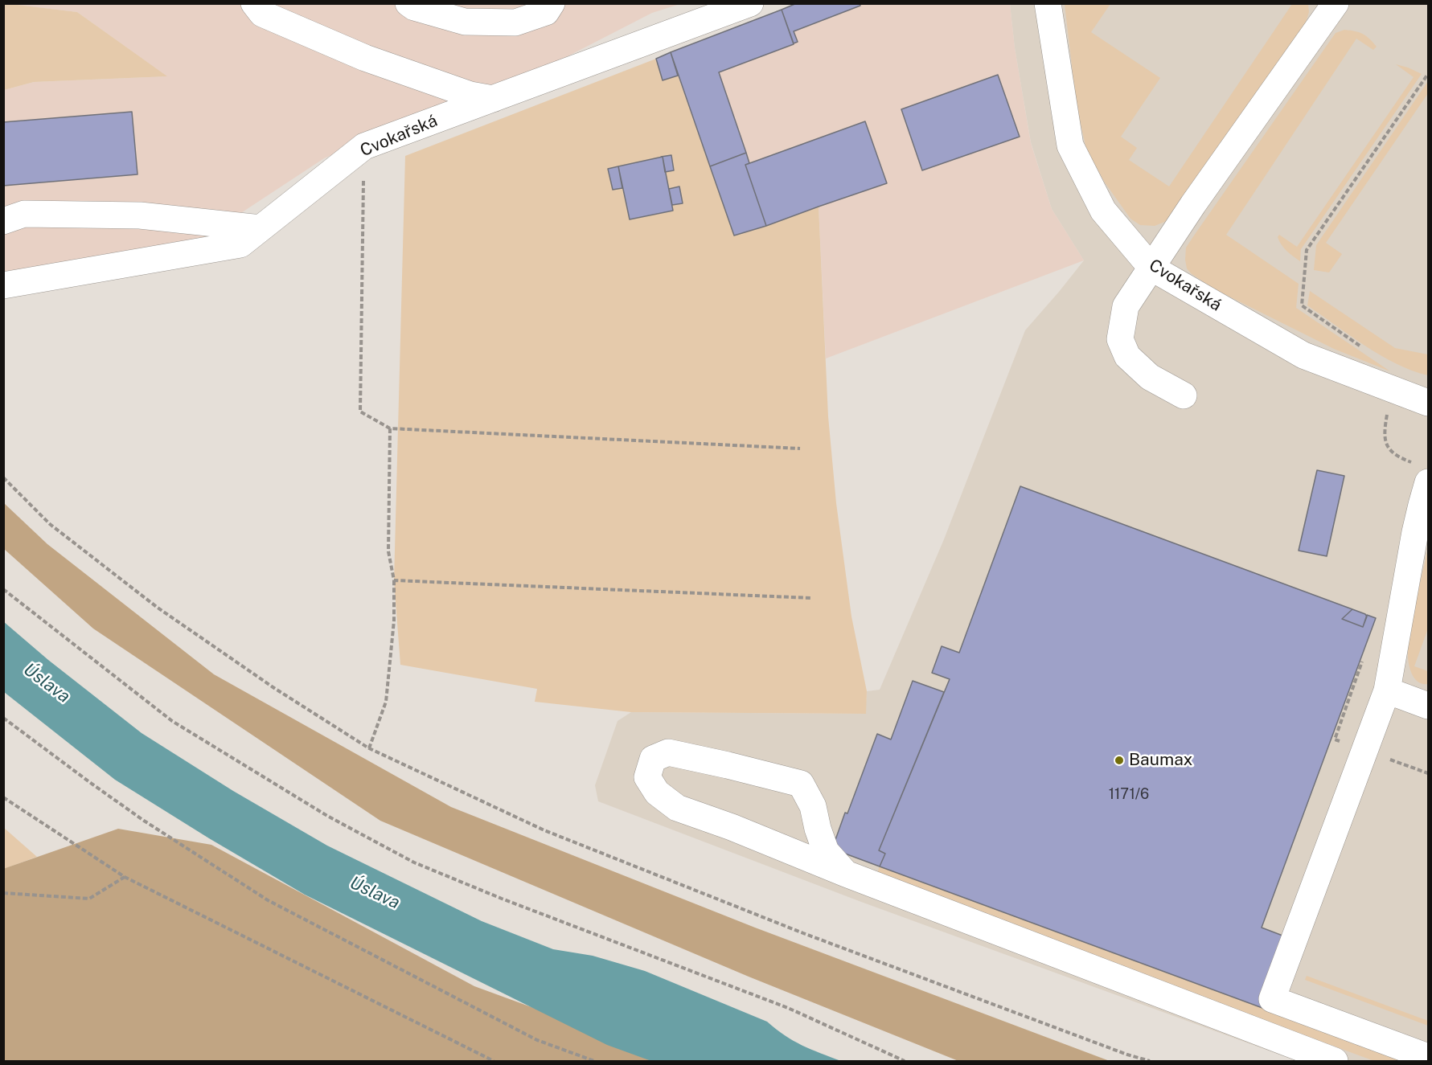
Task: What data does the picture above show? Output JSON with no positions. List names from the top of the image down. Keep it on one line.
{"streets":{"street":["Cvokařská"]},"water":["Úslava"],"places":["Baumax"],"house_numbers":["1171/6"]}
